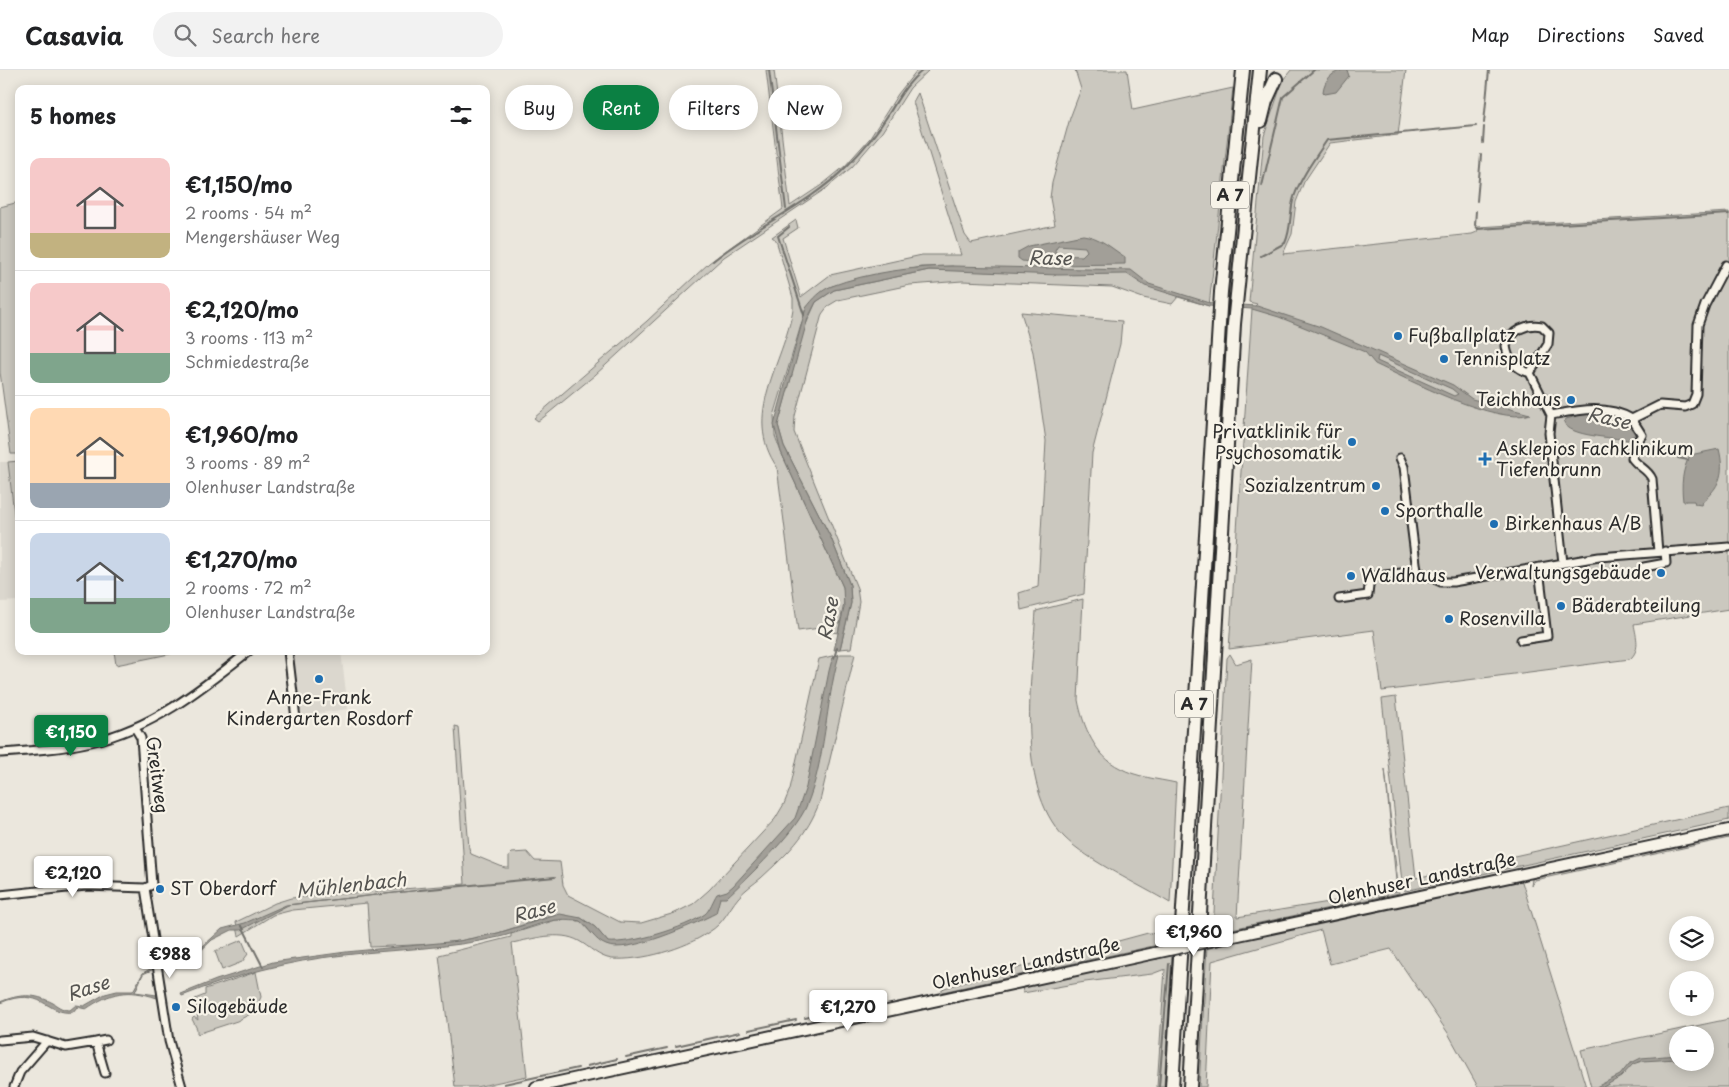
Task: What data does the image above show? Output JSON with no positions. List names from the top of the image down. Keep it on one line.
{"streets":{"highway":["A 7"],"street":["Greitweg","Olenhuser Landstraße"]},"water":["Rase","Mühlenbach"],"places":{"other":["Fußballplatz","Tennisplatz","Teichhaus","Privatklinik für Psychosomatik","Sozialzentrum","Sporthalle","Birkenhaus A/B","Verwaltungsgebäude","Waldhaus","Bäderabteilung","Rosenvilla","Anne-Frank Kindergarten Rosdorf","ST Oberdorf","Silogebäude"],"health":["Asklepios Fachklinikum Tiefenbrunn"]},"page":{"header":"Casavia","search":"Search here","nav":["Map","Directions","Saved"],"chip":["Buy","Rent","Filters","New"],"heading":"5 homes","list":[{"name":"€1,150/mo","note":"2 rooms · 54 m² · Mengershäuser Weg"},{"name":"€2,120/mo","note":"3 rooms · 113 m² · Schmiedestraße"},{"name":"€1,960/mo","note":"3 rooms · 89 m² · Olenhuser Landstraße"},{"name":"€1,270/mo","note":"2 rooms · 72 m² · Olenhuser Landstraße"}],"price":["€1,150","€2,120","€1,960","€988","€1,270"],"map_buttons":["+","−"]}}
